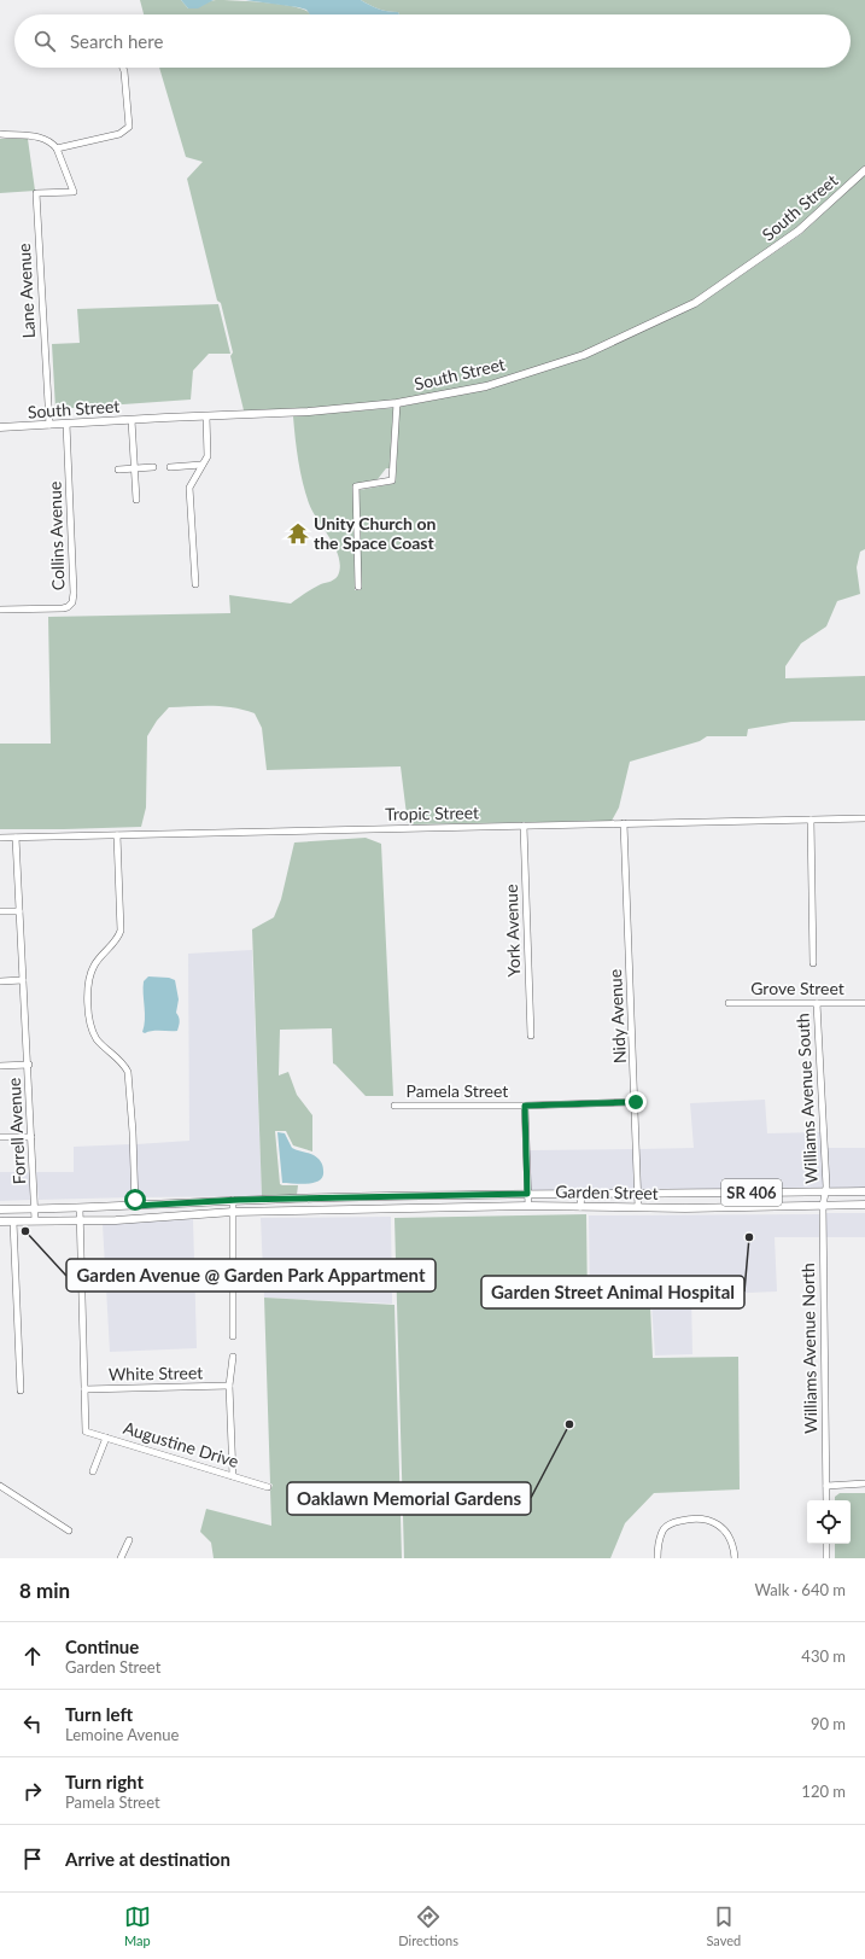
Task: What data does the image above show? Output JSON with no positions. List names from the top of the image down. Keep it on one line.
{"streets":{"main road":["South Street","Garden Street","SR 406"],"street":["Lane Avenue","Collins Avenue","Tropic Street","York Avenue","Grove Street","Nidy Avenue","Pamela Street","Williams Avenue South","Forrell Avenue","Williams Avenue North","White Street","Augustine Drive"]},"crossings":[["South Street","Lane Avenue"],["South Street","Collins Avenue"],["Tropic Street","York Avenue"],["Tropic Street","Nidy Avenue"],["Tropic Street","Forrell Avenue"],["Grove Street","Williams Avenue South"],["Nidy Avenue","Pamela Street"],["Nidy Avenue","Garden Street"],["Williams Avenue South","Garden Street"],["Williams Avenue South","Williams Avenue North"],["Forrell Avenue","Garden Street"],["Garden Street","Williams Avenue North"],["White Street","Augustine Drive"]],"places":{"temple":["Unity Church on the Space Coast"],"other":["Garden Avenue @ Garden Park Appartment","Garden Street Animal Hospital","Oaklawn Memorial Gardens"]},"page":{"search":"Search here","heading":["8 min","Walk · 640 m"],"list":[["Continue","Garden Street","430 m"],["Turn left","Lemoine Avenue","90 m"],["Turn right","Pamela Street","120 m"],"Arrive at destination"],"nav":["Map","Directions","Saved"]}}
